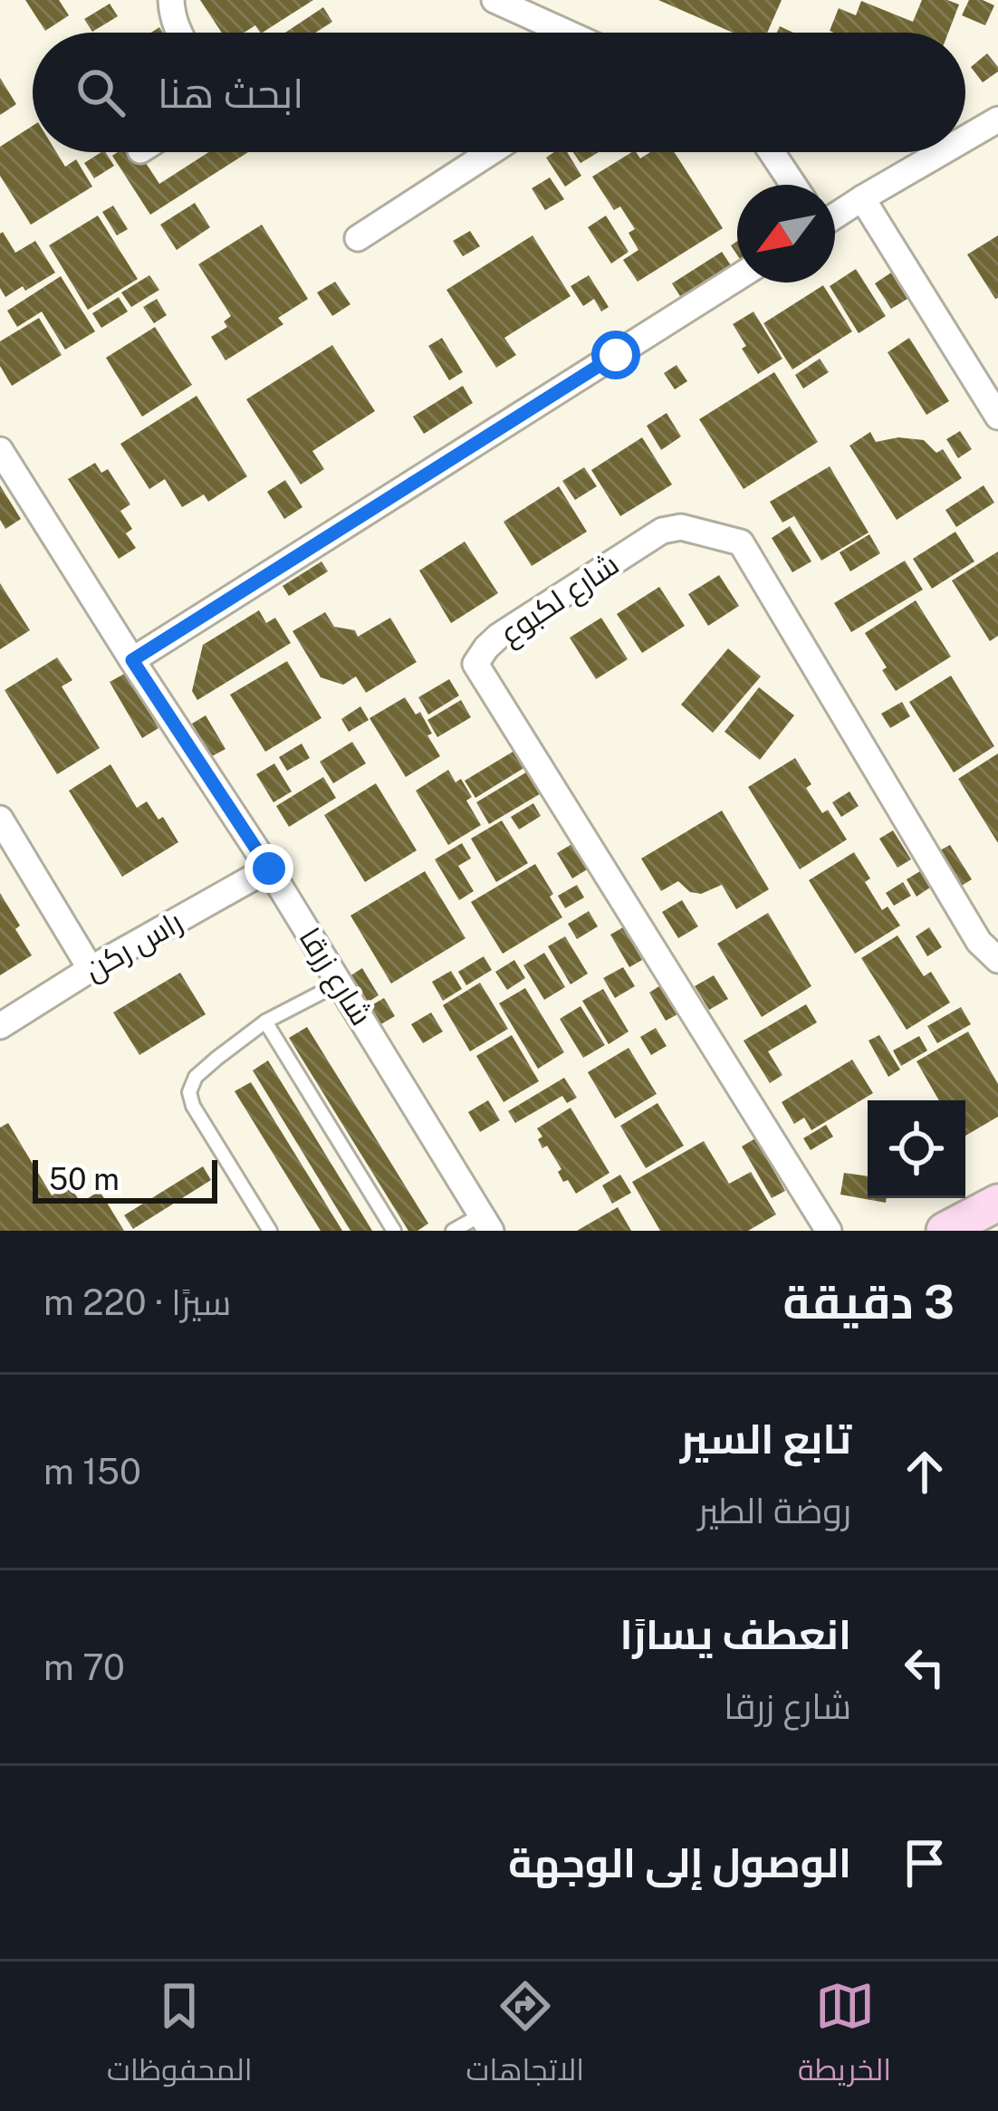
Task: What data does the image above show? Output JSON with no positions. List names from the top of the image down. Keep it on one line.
{"streets":{"street":["شارع لكبوع","راس ركن","شارع زرقا"]},"crossings":[["راس ركن","شارع زرقا"]],"scale_bar":"50 m","north":"bottom left","page":{"search":"ابحث هنا","scale":"50 m","heading":["3 دقيقة","سيرًا · 220 m"],"list":[["تابع السير","روضة الطير","150 m"],["انعطف يسارًا","شارع زرقا","70 m"],"الوصول إلى الوجهة"],"nav":["الخريطة","الاتجاهات","المحفوظات"]}}
